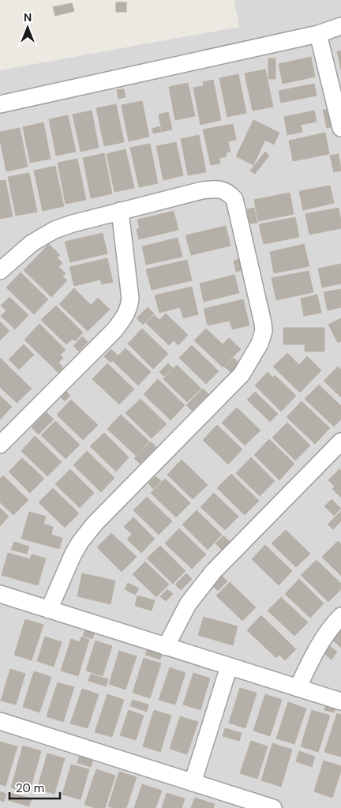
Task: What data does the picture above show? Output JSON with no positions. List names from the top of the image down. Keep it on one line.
{"scale_bar":"20 m","north":"top"}
